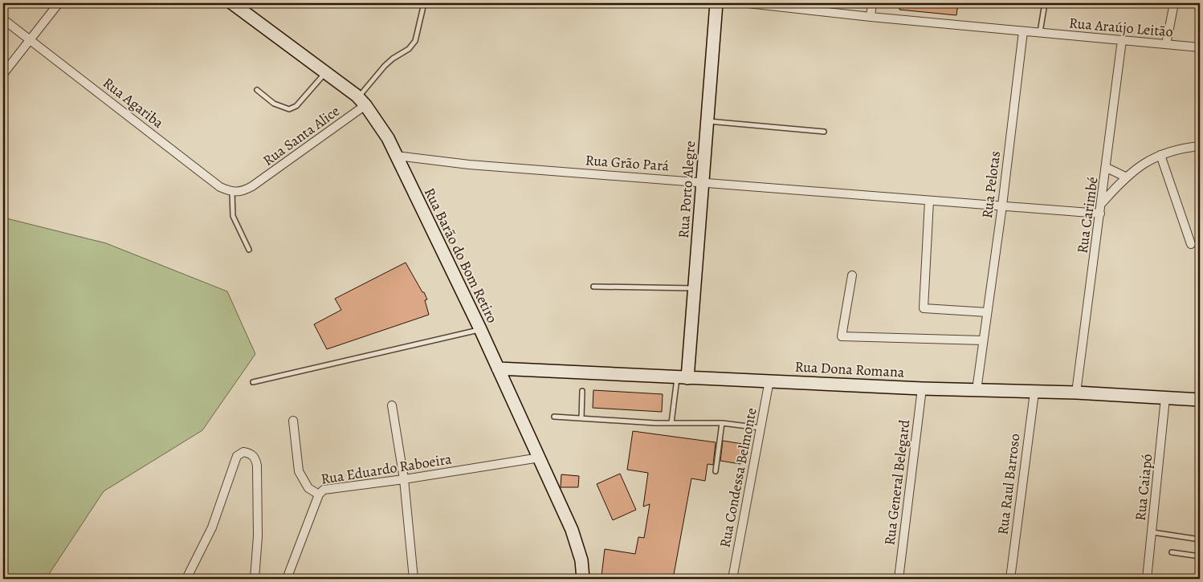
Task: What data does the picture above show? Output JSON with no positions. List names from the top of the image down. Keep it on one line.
{"streets":{"street":["Rua Araújo Leitão","Rua Agariba","Rua Santa Alice","Rua Grão Pará","Rua Pelotas","Rua Porto Alegre","Rua Carimbé","Rua Barão do Bom Retiro","Rua Dona Romana","Rua Eduardo Raboeira","Rua Condessa Belmonte","Rua General Belegard","Rua Raul Barroso","Rua Caiapó"]},"crossings":[["Rua Araújo Leitão","Rua Pelotas"],["Rua Araújo Leitão","Rua Carimbé"],["Rua Agariba","Rua Santa Alice"],["Rua Santa Alice","Rua Barão do Bom Retiro"],["Rua Grão Pará","Rua Pelotas"],["Rua Grão Pará","Rua Porto Alegre"],["Rua Grão Pará","Rua Carimbé"],["Rua Grão Pará","Rua Barão do Bom Retiro"],["Rua Pelotas","Rua Dona Romana"],["Rua Porto Alegre","Rua Dona Romana"],["Rua Carimbé","Rua Dona Romana"],["Rua Barão do Bom Retiro","Rua Dona Romana"],["Rua Barão do Bom Retiro","Rua Eduardo Raboeira"],["Rua Dona Romana","Rua Condessa Belmonte"],["Rua Dona Romana","Rua General Belegard"],["Rua Dona Romana","Rua Raul Barroso"],["Rua Dona Romana","Rua Caiapó"]]}
